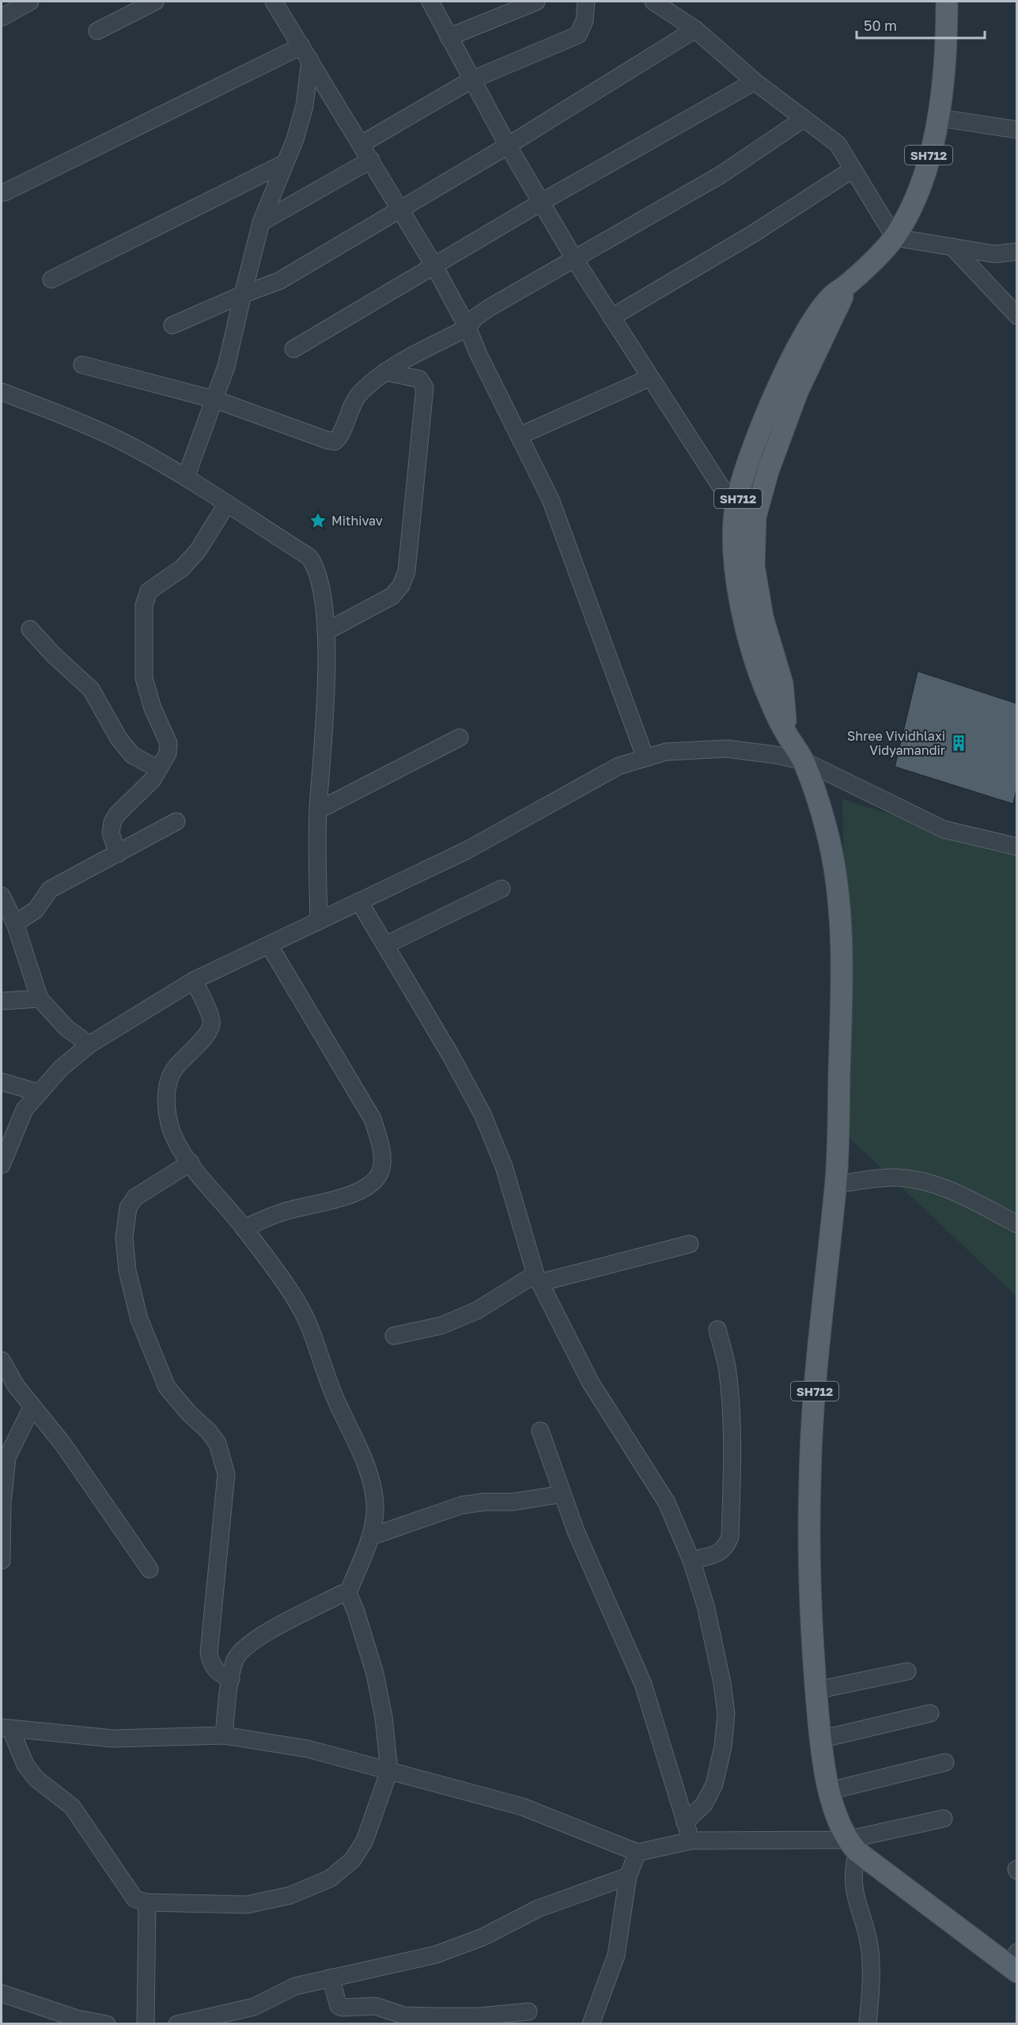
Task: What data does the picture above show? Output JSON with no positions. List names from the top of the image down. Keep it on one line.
{"streets":{"main road":["SH712"]},"places":{"place":["Mithivav"],"building":["Shree Vividhlaxi Vidyamandir"]},"scale_bar":"50 m"}
